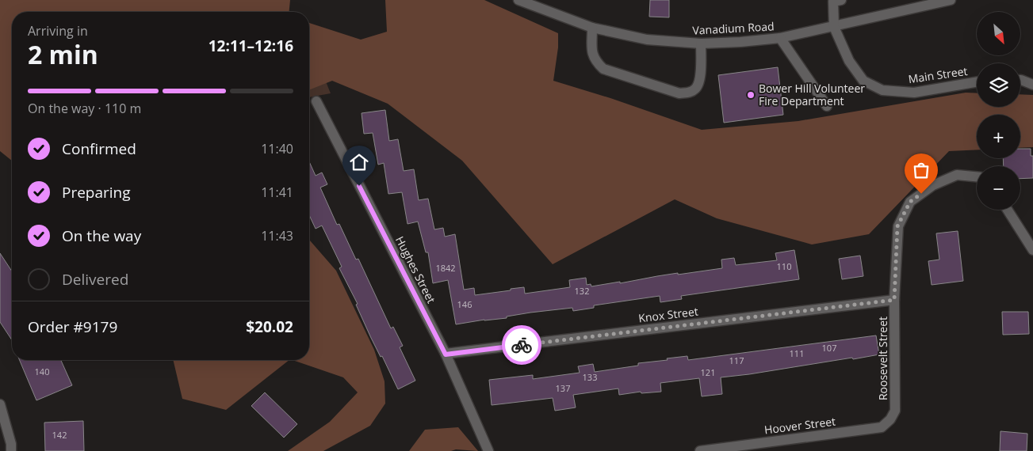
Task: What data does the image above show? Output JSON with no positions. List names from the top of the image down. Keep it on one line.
{"streets":{"street":["Vanadium Road","Main Street","Hughes Street","Knox Street","Roosevelt Street","Hoover Street"]},"crossings":[["Vanadium Road","Main Street"],["Hughes Street","Knox Street"],["Knox Street","Roosevelt Street"],["Roosevelt Street","Hoover Street"]],"places":["Bower Hill Volunteer Fire Department"],"house_numbers":["110","1842","132","146","107","111","117","140","121","133","137","142"],"north":"bottom right","page":{"map_buttons":["+","−"],"heading":["2 min","Arriving in","12:11–12:16"],"panel":["Order #9179","$20.02"],"bar":"On the way · 110 m","list":[["Confirmed","11:40"],["Preparing","11:41"],["On the way","11:43"],"Delivered"]}}
